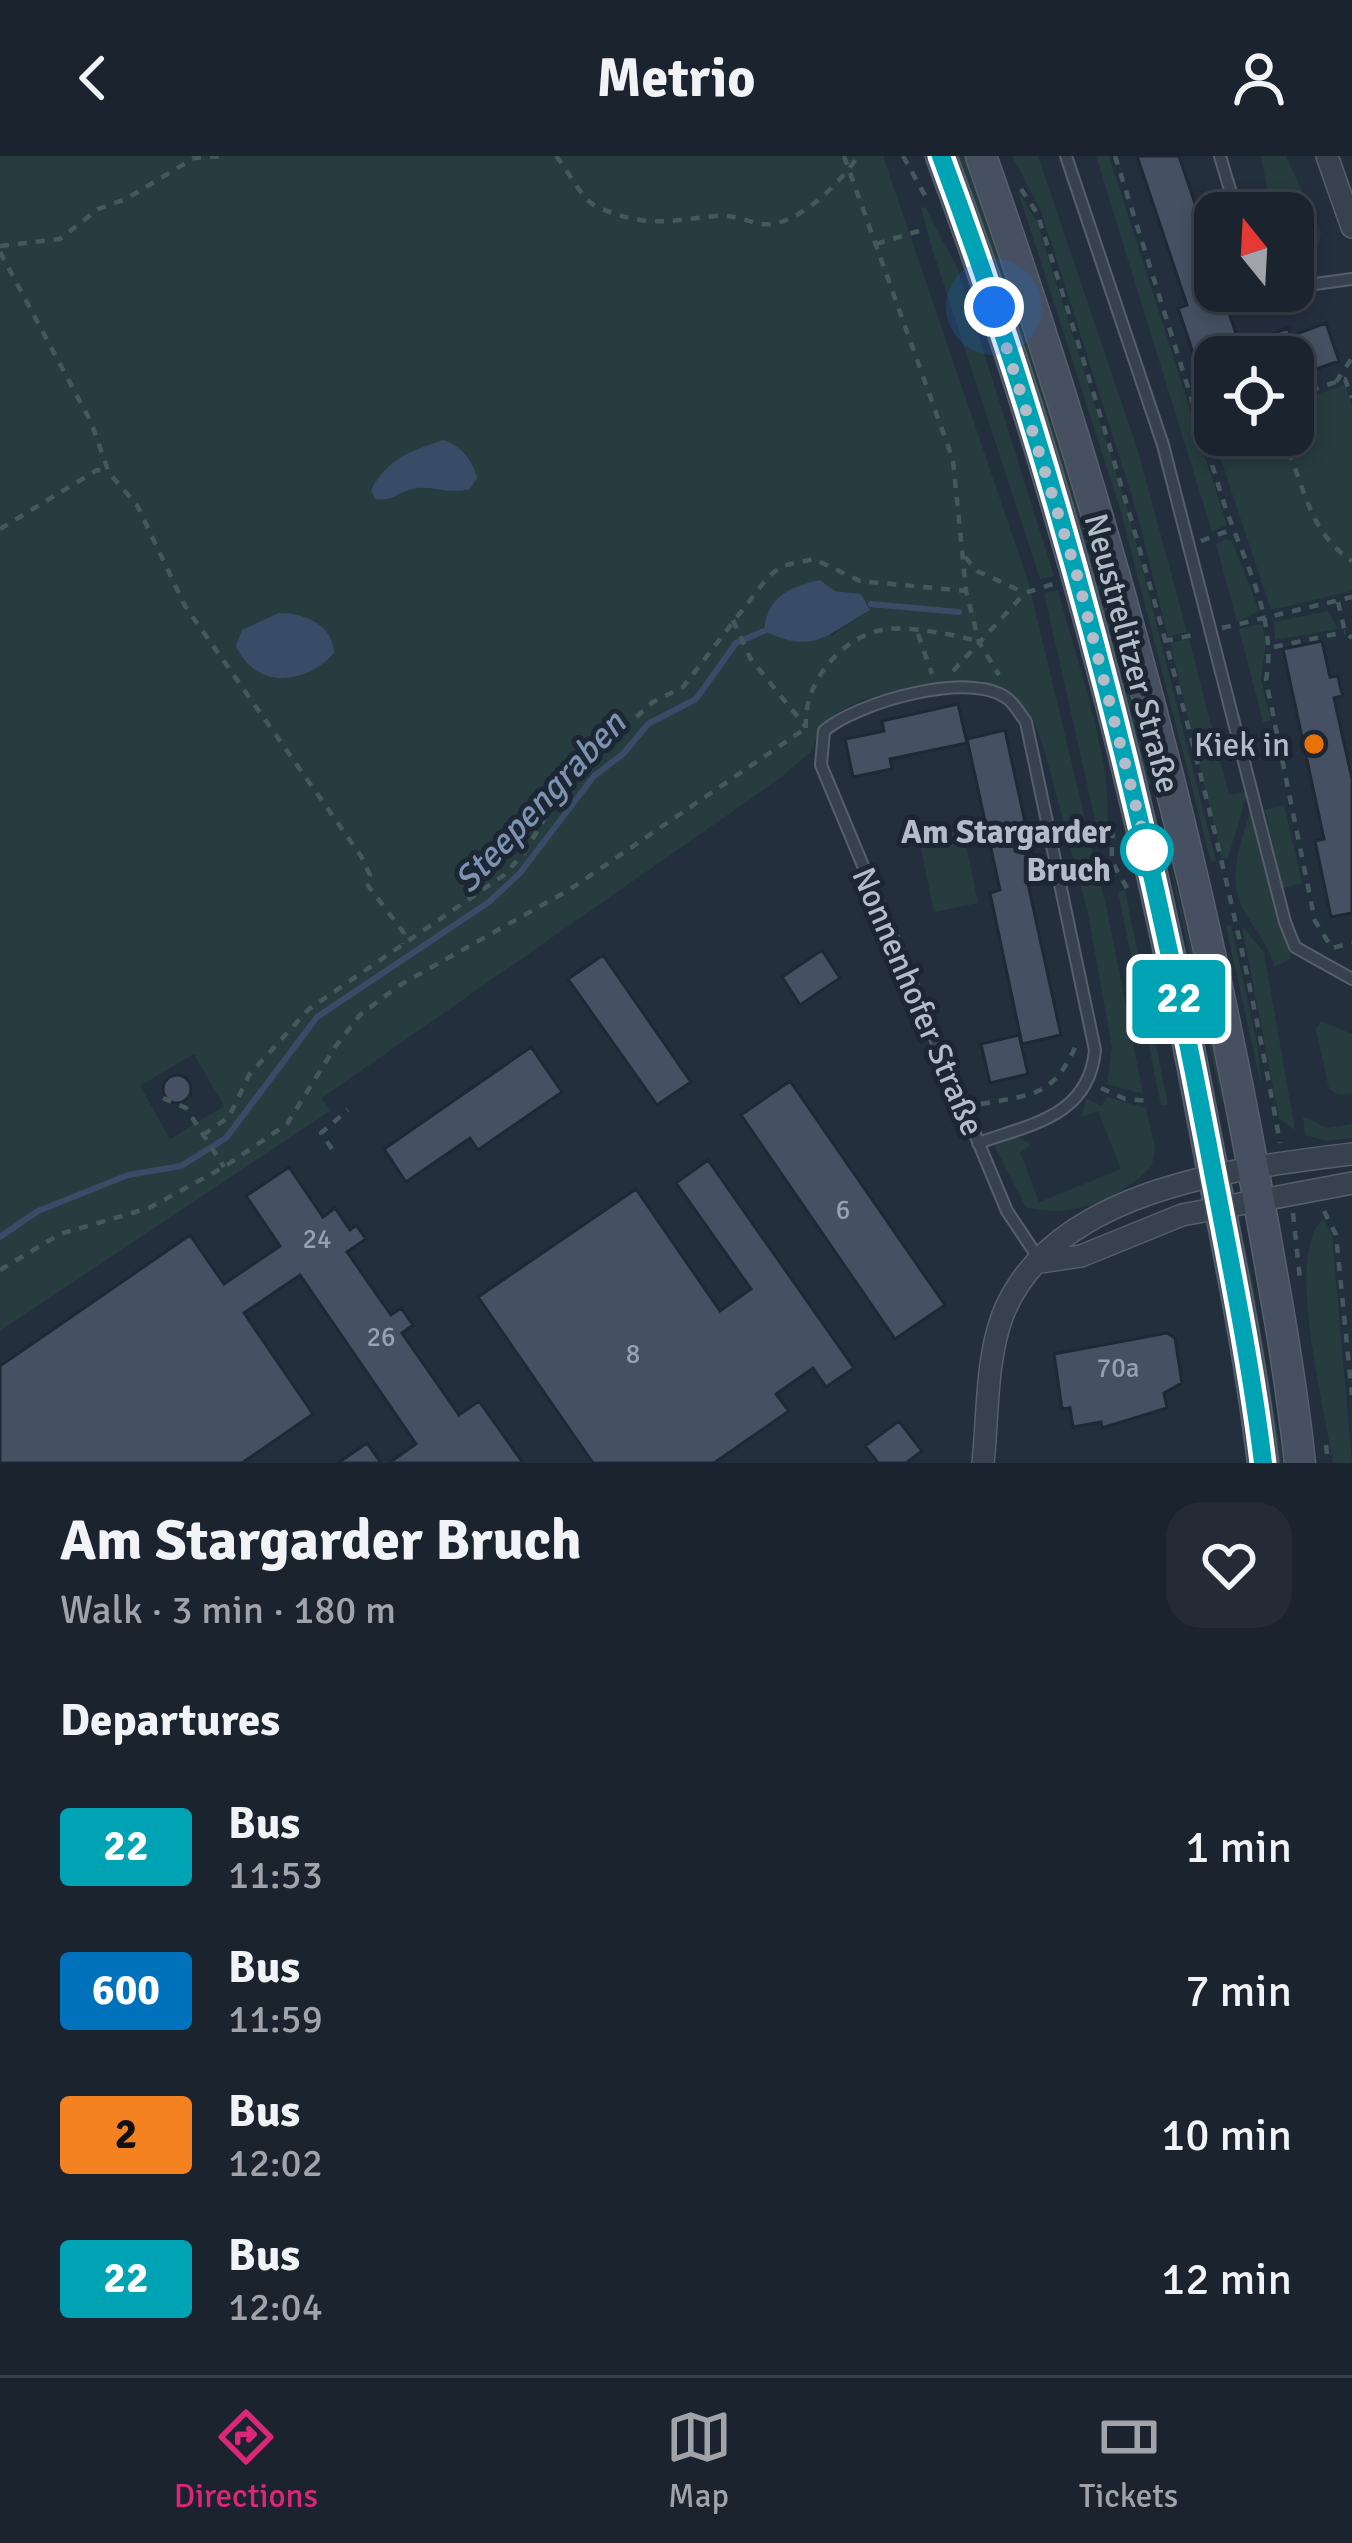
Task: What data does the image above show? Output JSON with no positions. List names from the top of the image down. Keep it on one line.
{"streets":{"main road":["Neustrelitzer Straße"],"lane":["Nonnenhofer Straße"]},"water":["Steepengraben"],"places":["Kiek in","Am Stargarder Bruch"],"lines":["bus line 22"],"house_numbers":["6","24","26","8","70a"],"north":"top","page":{"header":"Metrio","on_map":"22","heading":[["Am Stargarder Bruch","Walk · 3 min · 180 m"],"Departures"],"list":[{"mark":"22","name":"Bus","note":"11:53","value":"1 min"},{"mark":"600","name":"Bus","note":"11:59","value":"7 min"},{"mark":"2","name":"Bus","note":"12:02","value":"10 min"},{"mark":"22","name":"Bus","note":"12:04","value":"12 min"}],"tabs":["Directions","Map","Tickets"]}}
